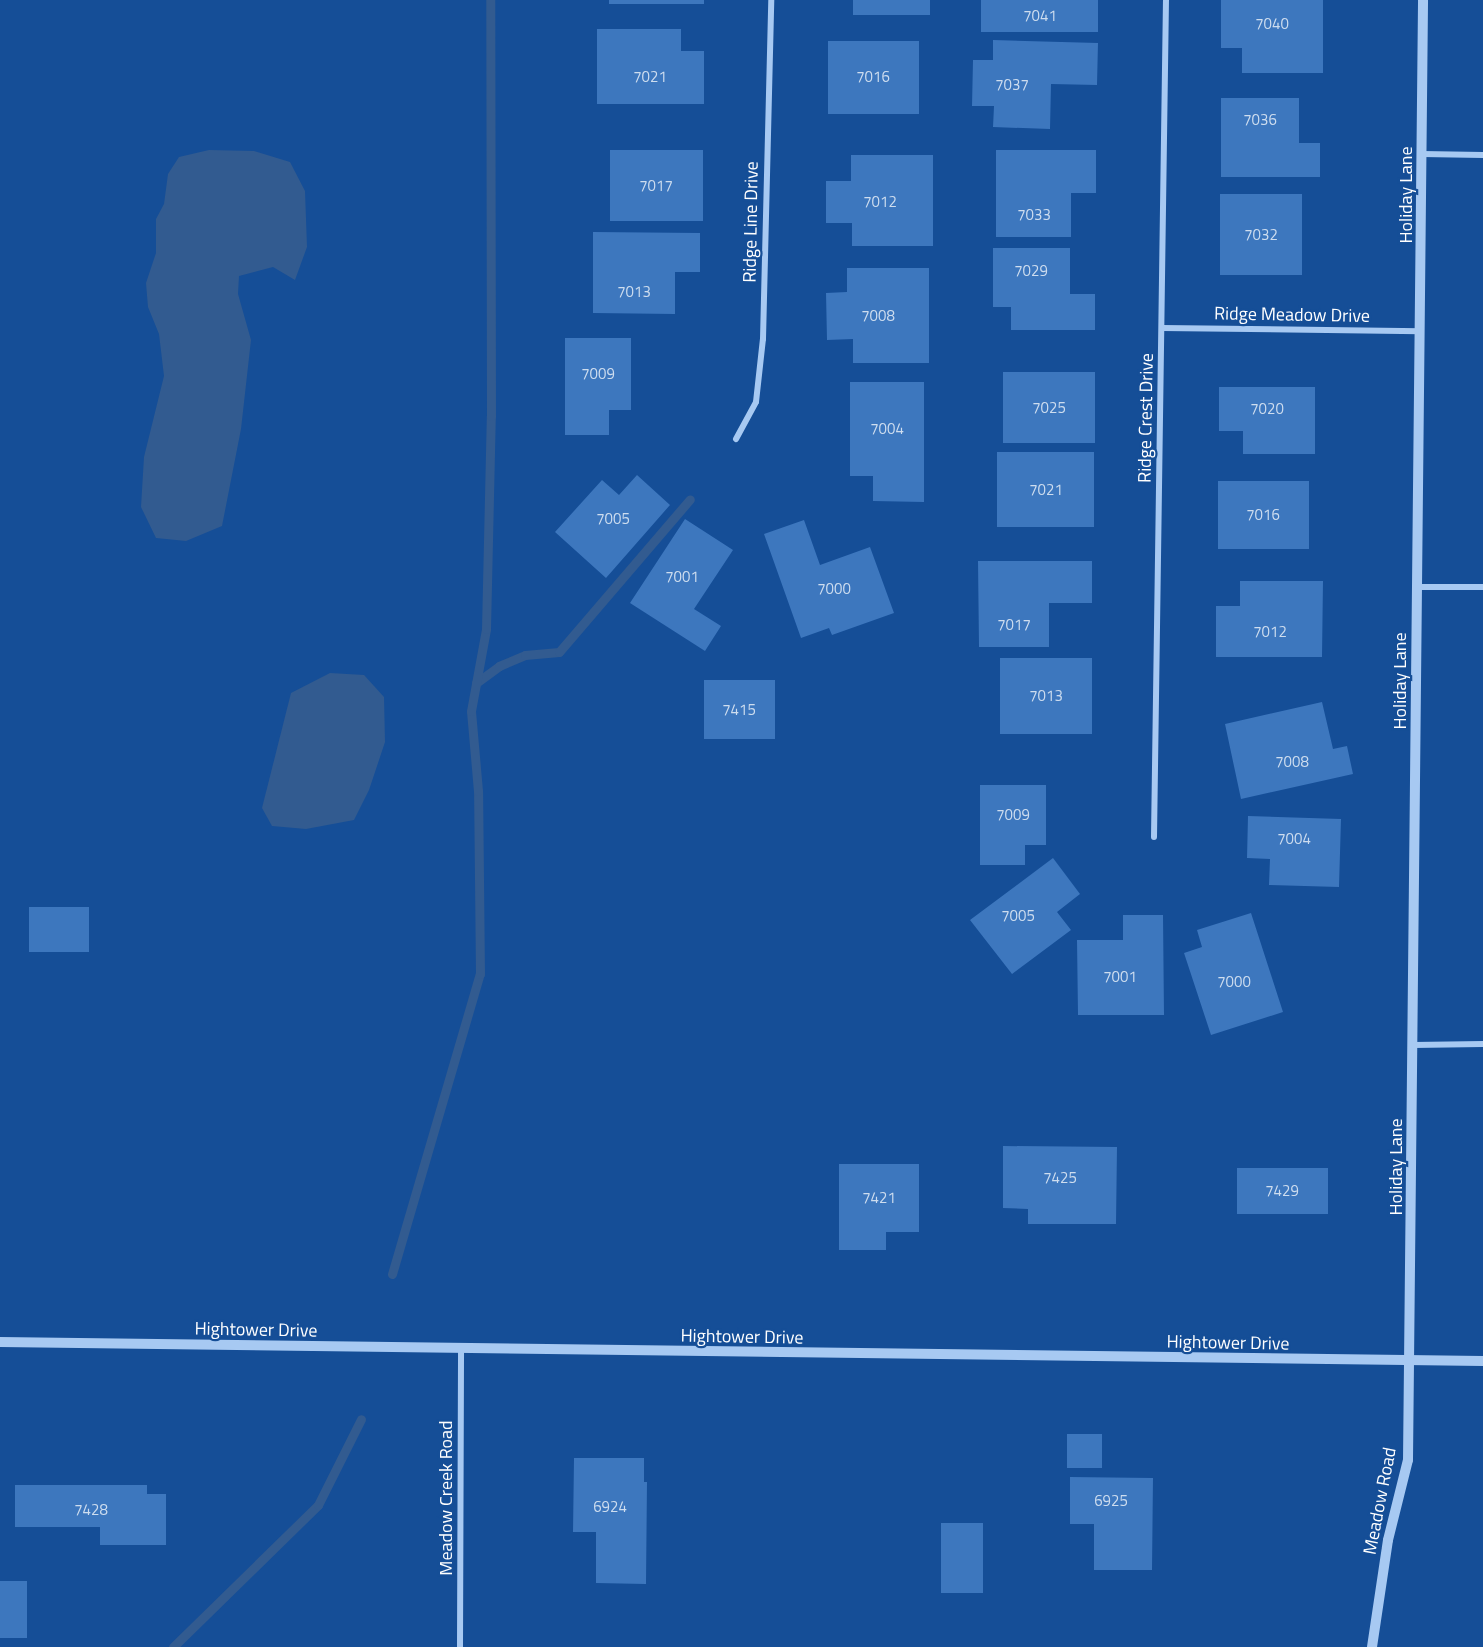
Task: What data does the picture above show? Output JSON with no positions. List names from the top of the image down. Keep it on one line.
{"streets":{"street":["Holiday Lane","Ridge Line Drive","Ridge Meadow Drive","Ridge Crest Drive","Hightower Drive","Meadow Creek Road","Meadow Road"]},"crossings":[["Holiday Lane","Ridge Meadow Drive"],["Holiday Lane","Hightower Drive"],["Holiday Lane","Meadow Road"],["Ridge Meadow Drive","Ridge Crest Drive"],["Hightower Drive","Meadow Creek Road"],["Hightower Drive","Meadow Road"]],"house_numbers":["7041","7040","7021","7016","7037","7036","7017","7012","7033","7032","7029","7013","7008","7009","7025","7020","7004","7021","7016","7005","7001","7000","7017","7012","7013","7415","7008","7009","7004","7005","7001","7000","7425","7429","7421","6925","6924","7428"]}
